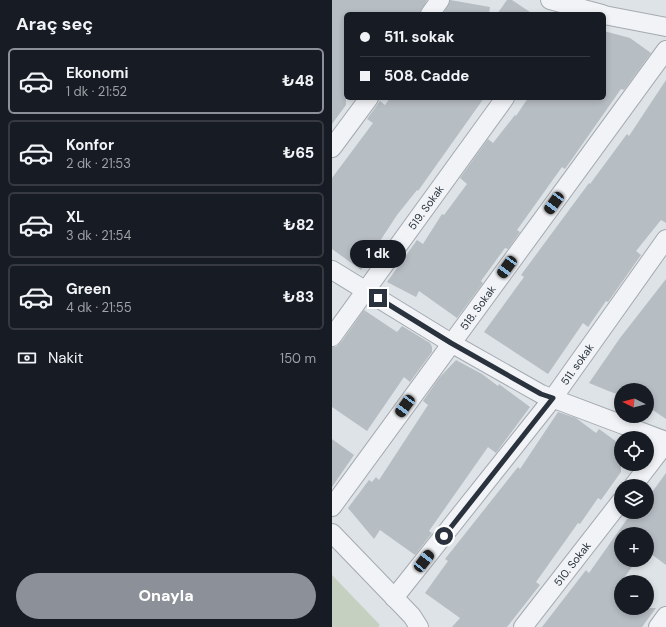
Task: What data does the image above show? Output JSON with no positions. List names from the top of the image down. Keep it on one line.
{"streets":{"street":["519. Sokak","518. Sokak","511. sokak","510. Sokak"]},"north":"left","page":{"heading":"Araç seç","banner":["511. sokak","508. Cadde"],"list":[{"name":"Ekonomi","note":"1 dk · 21:52","value":"₺48"},{"name":"Konfor","note":"2 dk · 21:53","value":"₺65"},{"name":"XL","note":"3 dk · 21:54","value":"₺82"},{"name":"Green","note":"4 dk · 21:55","value":"₺83"}],"bubble":"1 dk","pay":["Nakit","150 m"],"map_buttons":["+","−"],"buttons":"Onayla"}}
